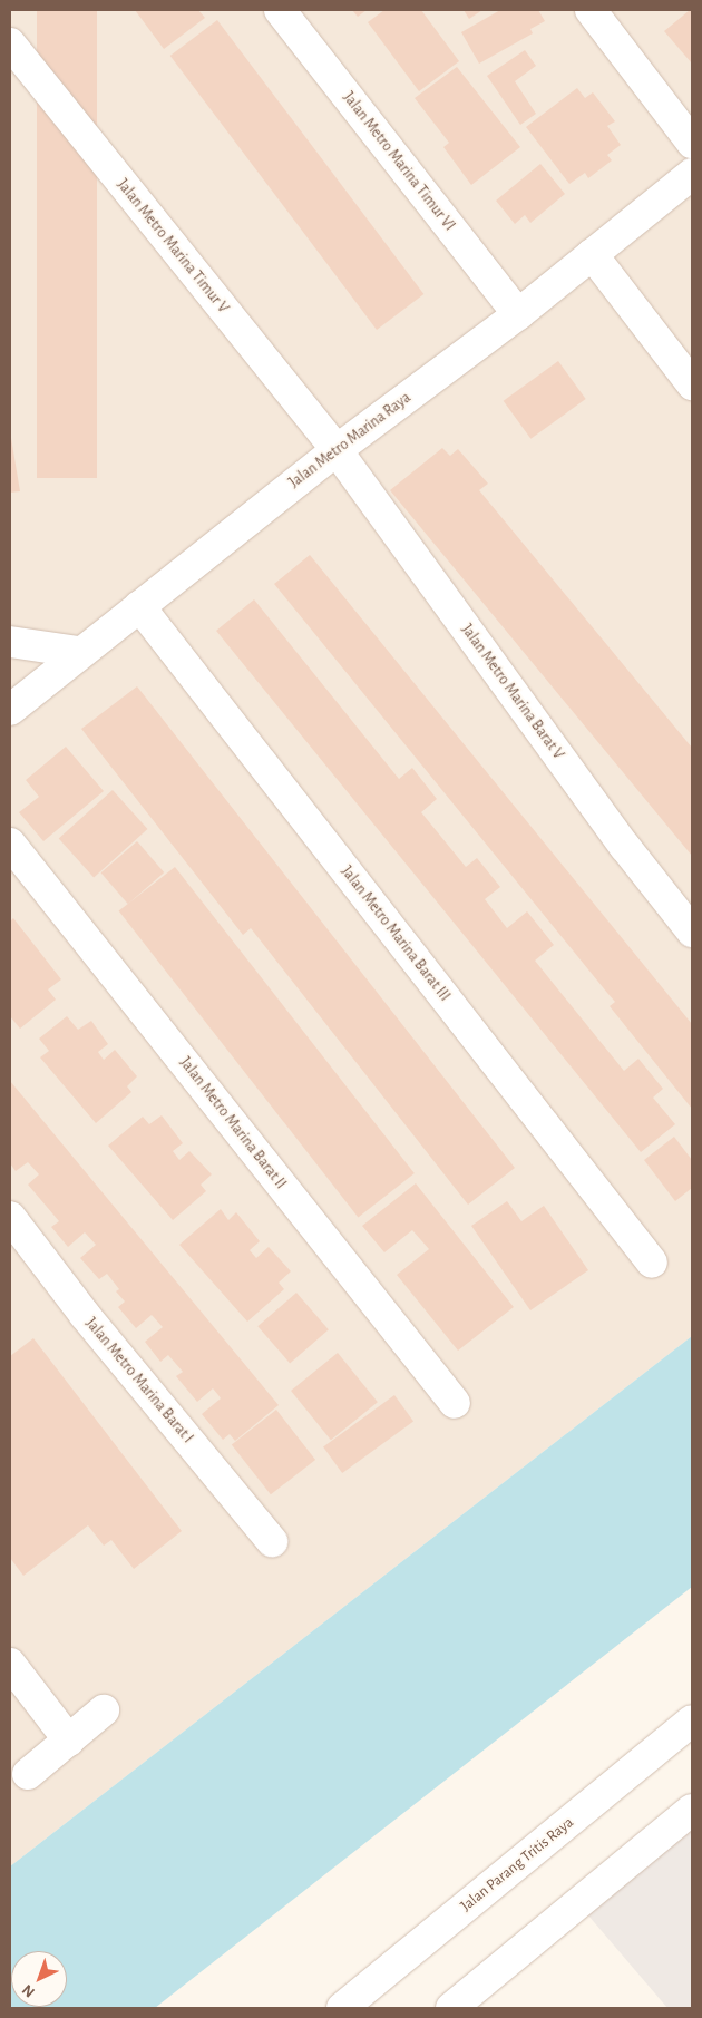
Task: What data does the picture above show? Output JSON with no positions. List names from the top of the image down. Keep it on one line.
{"streets":{"street":["Jalan Metro Marina Timur VI","Jalan Metro Marina Timur V","Jalan Metro Marina Raya","Jalan Metro Marina Barat V","Jalan Metro Marina Barat III","Jalan Metro Marina Barat II","Jalan Metro Marina Barat I","Jalan Parang Tritis Raya"]},"crossings":[["Jalan Metro Marina Timur VI","Jalan Metro Marina Raya"],["Jalan Metro Marina Timur V","Jalan Metro Marina Raya"],["Jalan Metro Marina Timur V","Jalan Metro Marina Barat V"],["Jalan Metro Marina Raya","Jalan Metro Marina Barat V"],["Jalan Metro Marina Raya","Jalan Metro Marina Barat III"]],"north":"bottom left"}
